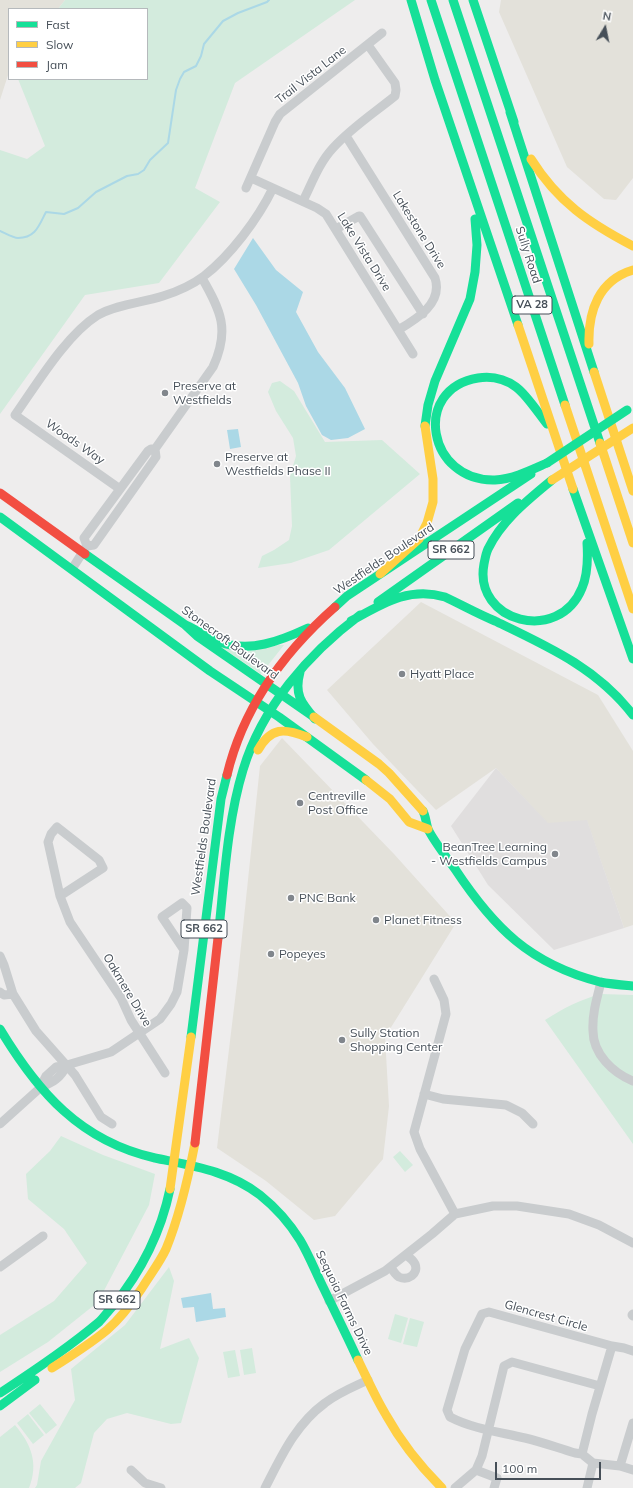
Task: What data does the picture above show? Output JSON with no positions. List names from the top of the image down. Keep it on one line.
{"streets":{"main road":["Sully Road","VA 28","SR 662","Westfields Boulevard","Stonecroft Boulevard","Sequoia Farms Drive"],"street":["Trail Vista Lane","Lakestone Drive","Lake Vista Drive","Woods Way","Oakmere Drive","Glencrest Circle"]},"crossings":[["Trail Vista Lane","Lake Vista Drive"],["Lakestone Drive","Lake Vista Drive"],["Westfields Boulevard","Stonecroft Boulevard"],["Westfields Boulevard","Sequoia Farms Drive"]],"places":["Preserve at Westfields","Preserve at Westfields Phase II","Hyatt Place","Centreville Post Office","BeanTree Learning - Westfields Campus","PNC Bank","Planet Fitness","Popeyes","Sully Station Shopping Center"],"legend":["Fast","Slow","Jam"],"scale_bar":"100 m","north":"top"}
